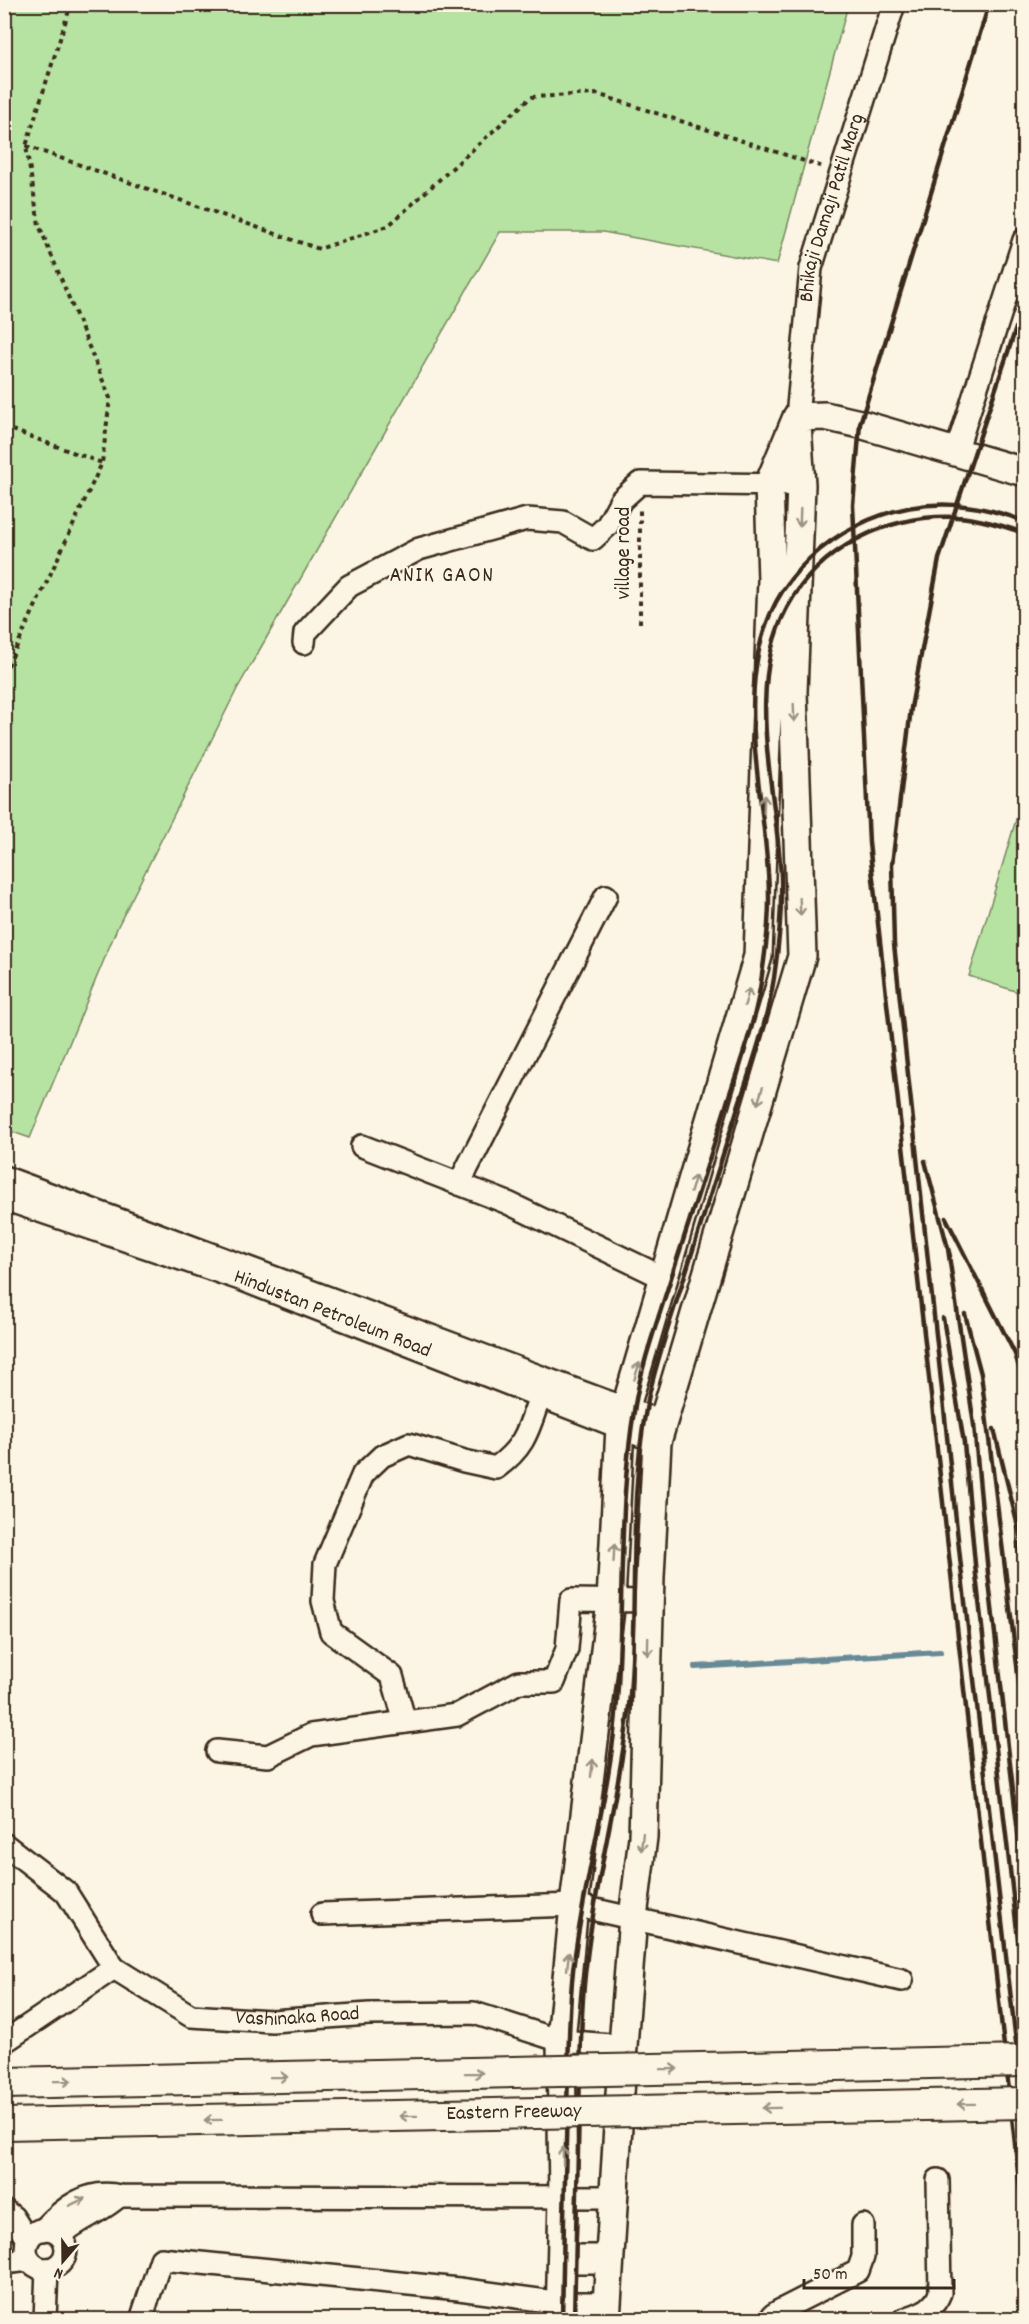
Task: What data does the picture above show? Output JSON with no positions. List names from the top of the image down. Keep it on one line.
{"streets":{"highway":["Eastern Freeway"],"street":["Bhikaji Damaji Patil Marg","Hindustan Petroleum Road","Vashinaka Road"],"path":["village road"]},"districts":["ANIK GAON"],"scale_bar":"50 m","north":"bottom"}
